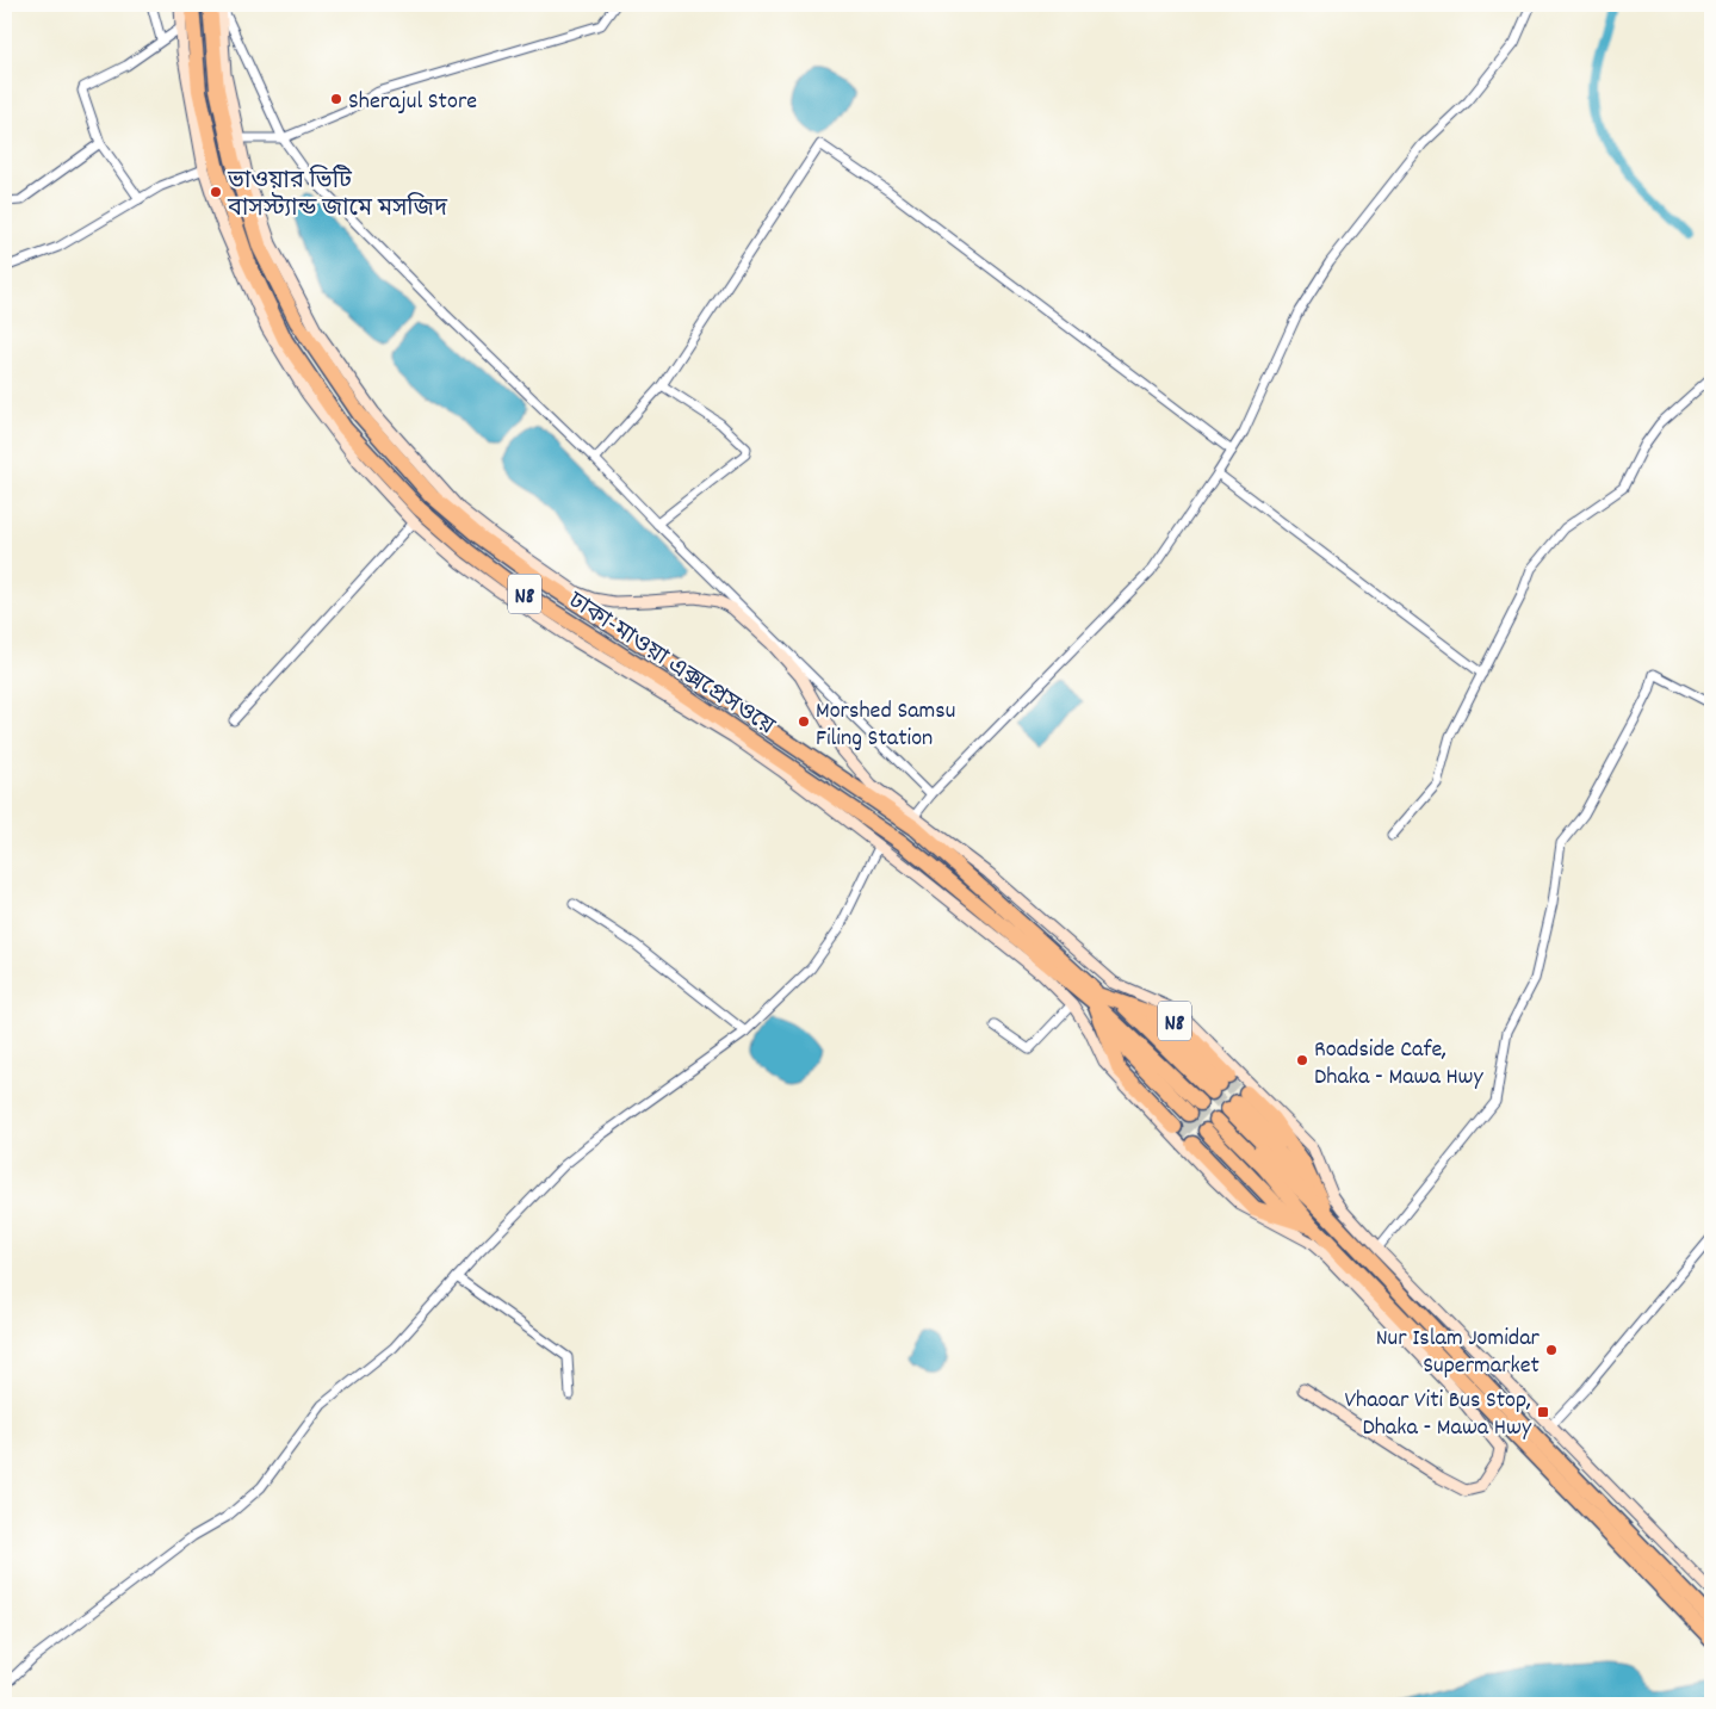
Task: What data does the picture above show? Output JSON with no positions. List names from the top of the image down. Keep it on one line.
{"streets":{"highway":["N8","ঢাকা-মাওয়া এক্সপ্রেসওয়ে"]},"places":{"other":["Sherajul Store","ভাওয়ার ভিটি বাসস্ট্যান্ড জামে মসজিদ","Morshed Samsu Filing Station","Roadside Cafe, Dhaka - Mawa Hwy","Nur Islam Jomidar Supermarket"],"transit":["Vhaoar Viti Bus Stop, Dhaka - Mawa Hwy"]}}
